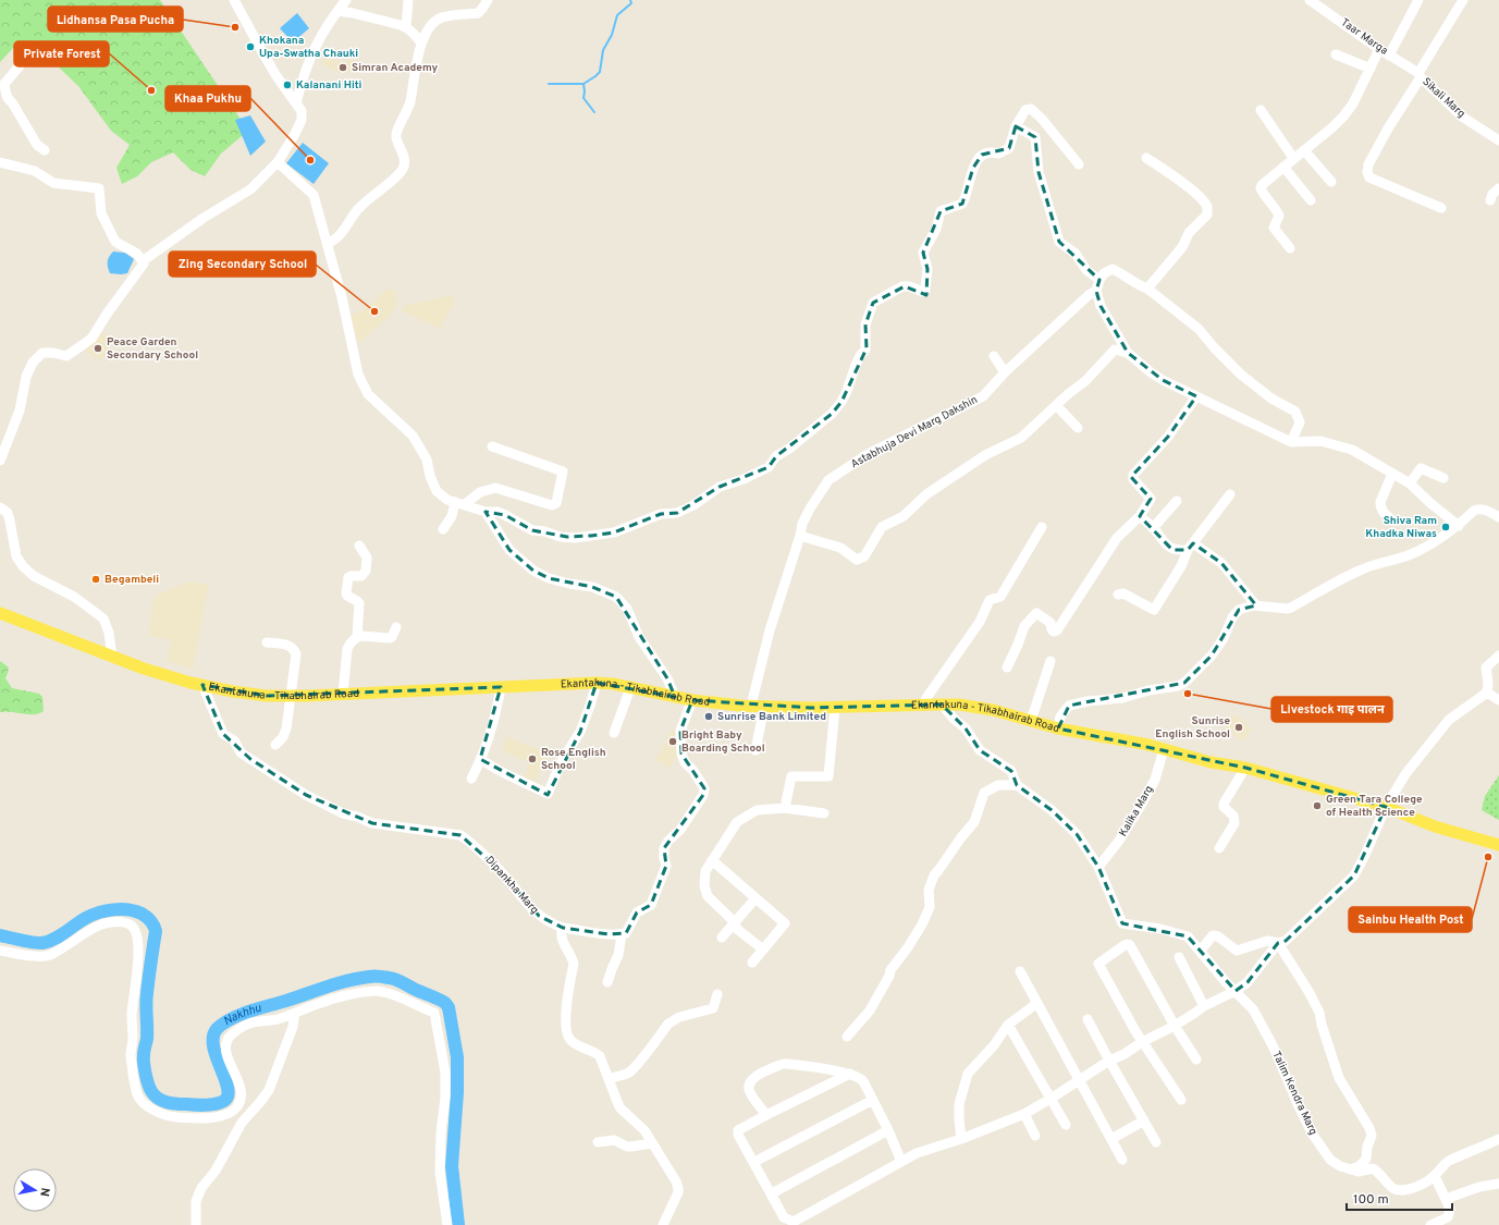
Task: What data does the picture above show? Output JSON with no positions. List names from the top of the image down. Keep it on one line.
{"streets":{"main road":["Ekantakuna - Tikabhairab Road"],"street":["Taar Marga","Sikali Marg","Astabhuja Devi Marg Dakshin","Kalika Marg","Dipankha Marg","Talim Kendra Marg"]},"crossings":[["Taar Marga","Sikali Marg"],["Astabhuja Devi Marg Dakshin","Ekantakuna - Tikabhairab Road"],["Ekantakuna - Tikabhairab Road","Kalika Marg"],["Ekantakuna - Tikabhairab Road","Dipankha Marg"],["Kalika Marg","Talim Kendra Marg"]],"water":["Nakhhu"],"places":["Lidhansa Pasa Pucha","Khokana Upa-Swatha Chauki","Simran Academy","Kalanani Hiti","Private Forest","Khaa Pukhu","Zing Secondary School","Peace Garden Secondary School","Shiva Ram Khadka Niwas","Begambeli","Livestock गाइ पालन","Sunrise Bank Limited","Sunrise English School","Bright Baby Boarding School","Rose English School","Green Tara College of Health Science","Sainbu Health Post"],"scale_bar":"100 m","north":"right"}
